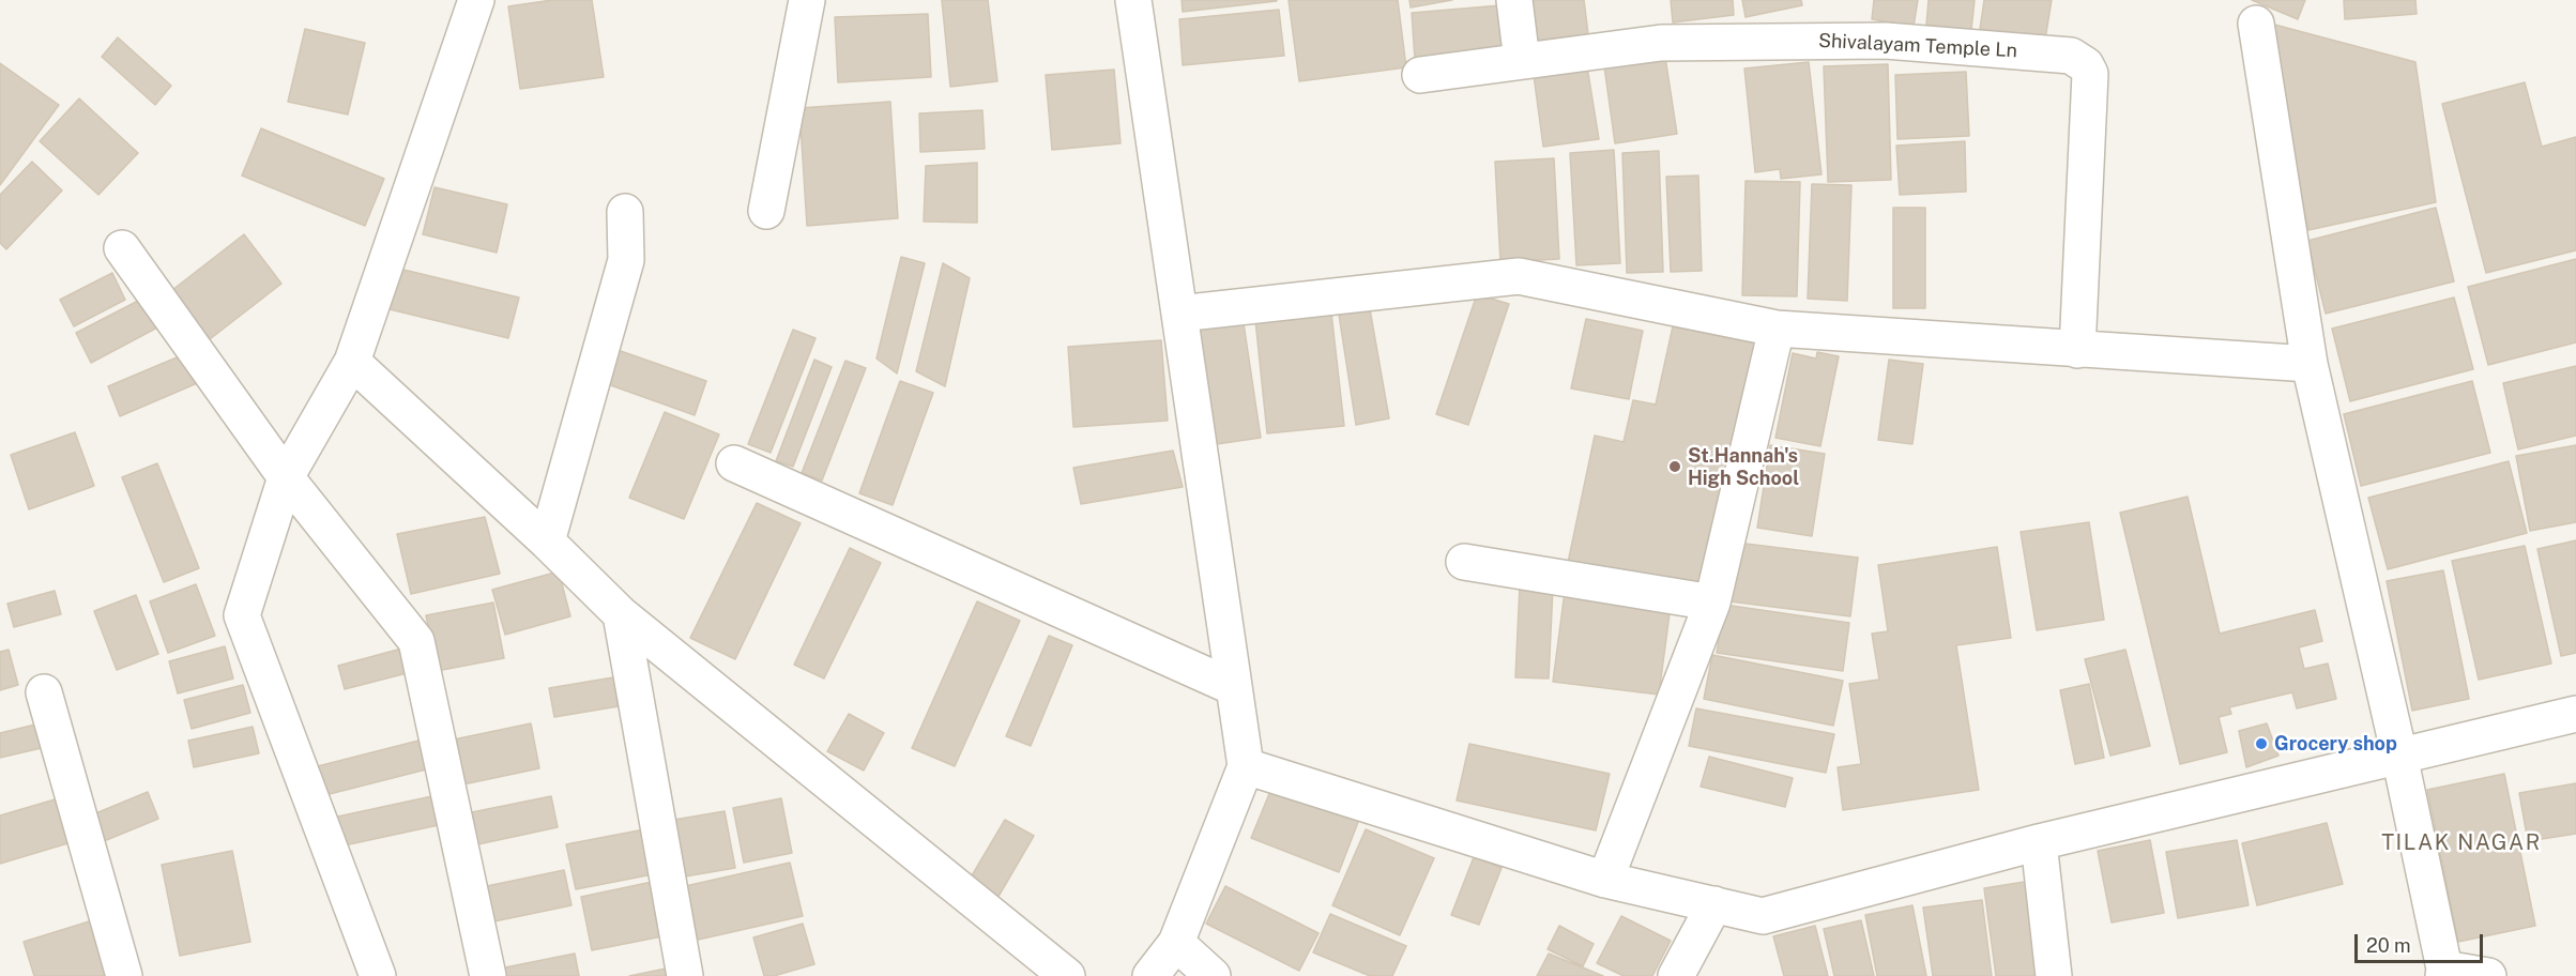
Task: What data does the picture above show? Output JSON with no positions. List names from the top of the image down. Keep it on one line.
{"streets":{"street":["Shivalayam Temple Ln"]},"districts":["TILAK NAGAR"],"places":["St.Hannah's High School","Grocery shop"],"scale_bar":"20 m"}
